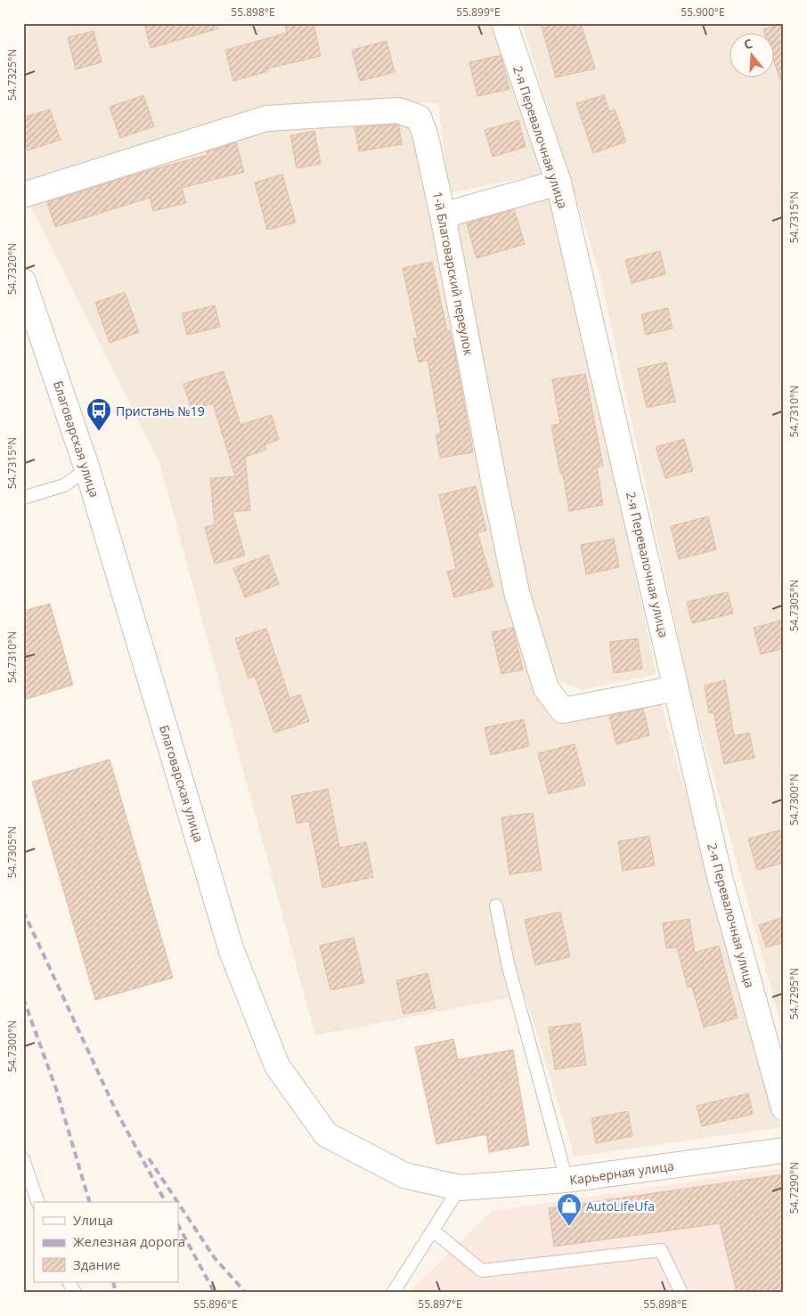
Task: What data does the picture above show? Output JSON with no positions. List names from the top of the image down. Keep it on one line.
{"streets":{"street":["2-я Перевалочная улица","1-й Благоварский переулок","Благоварская улица","Карьерная улица"]},"crossings":[["2-я Перевалочная улица","1-й Благоварский переулок"],["Благоварская улица","Карьерная улица"]],"places":{"bus stop":["Пристань №19"],"shop":["AutoLifeUfa"]},"legend":["Улица","Железная дорога","Здание"],"north":"top","coordinates":["55.898°E","55.899°E","55.900°E","54.7325°N","54.7315°N","54.7320°N","54.7310°N","54.7305°N","54.7300°N","54.7295°N","54.7290°N","55.896°E","55.897°E"]}
